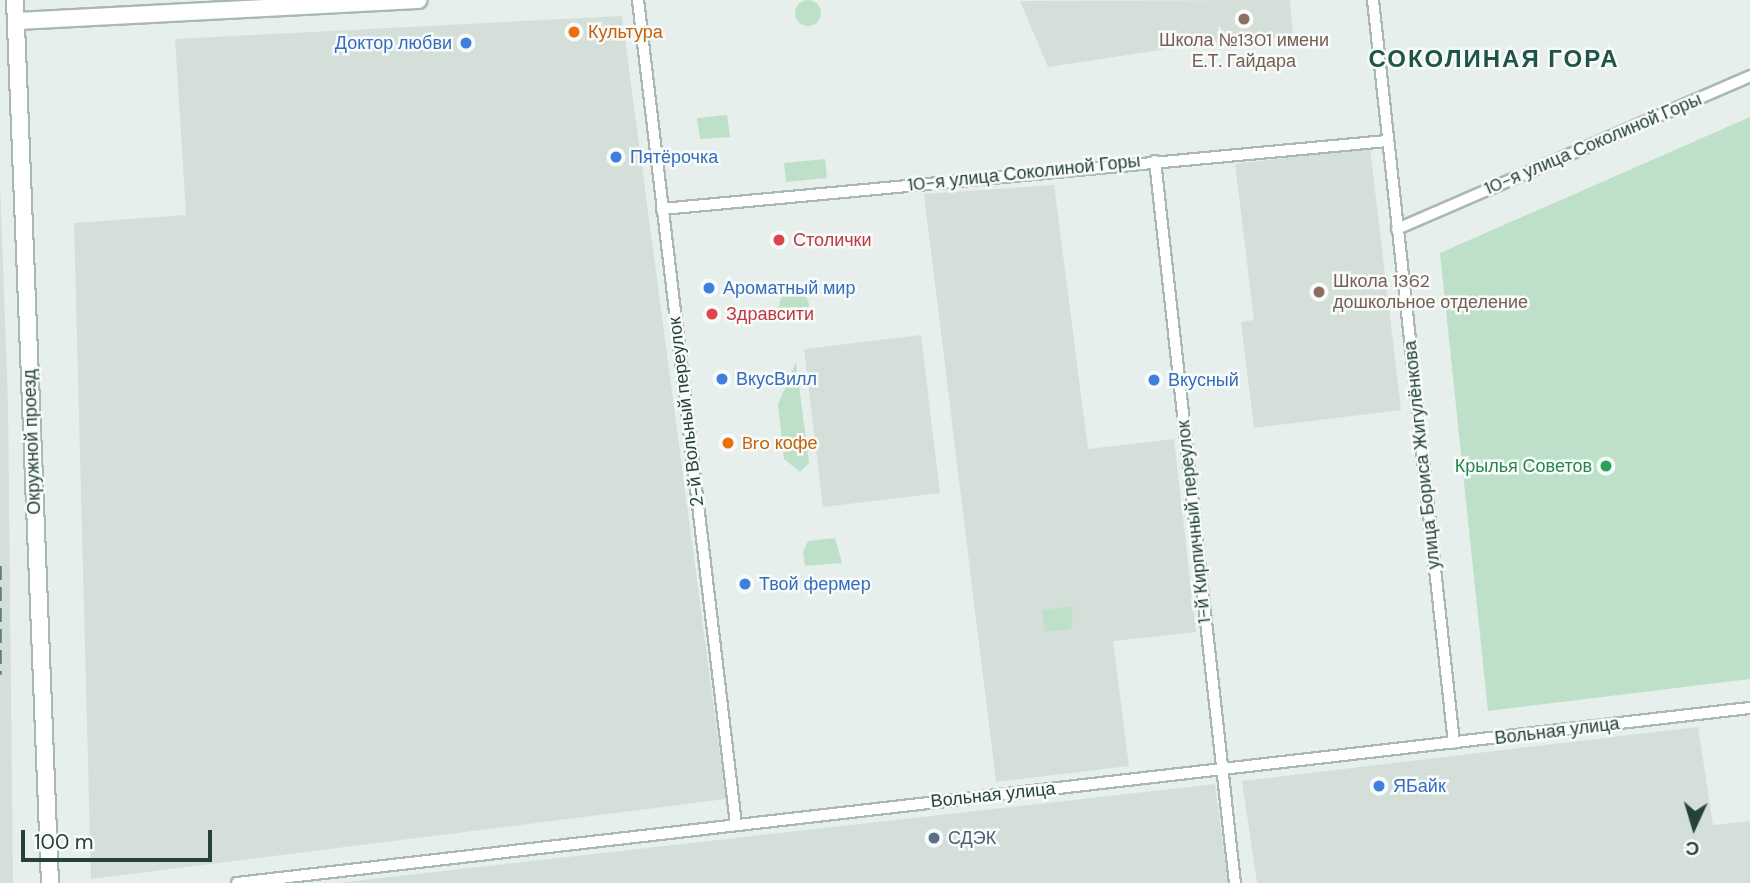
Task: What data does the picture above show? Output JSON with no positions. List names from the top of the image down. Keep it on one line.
{"streets":{"street":["10-я улица Соколиной Горы","2-й Вольный переулок","Окружной проезд","улица Бориса Жигулёнкова","1-й Кирпичный переулок","Вольная улица"]},"crossings":[["10-я улица Соколиной Горы","2-й Вольный переулок"],["10-я улица Соколиной Горы","улица Бориса Жигулёнкова"],["10-я улица Соколиной Горы","1-й Кирпичный переулок"],["2-й Вольный переулок","Вольная улица"],["улица Бориса Жигулёнкова","Вольная улица"],["1-й Кирпичный переулок","Вольная улица"]],"districts":["СОКОЛИНАЯ ГОРА"],"places":["Школа №1301 имени Е.Т. Гайдара","Культура","Доктор любви","Пятёрочка","Столички","Ароматный мир","Школа 1362 дошкольное отделение","Здравсити","ВкусВилл","Вкусный","Bro кофе","Крылья Советов","Твой фермер","ЯБайк","СДЭК"],"scale_bar":"100 m","north":"bottom"}
